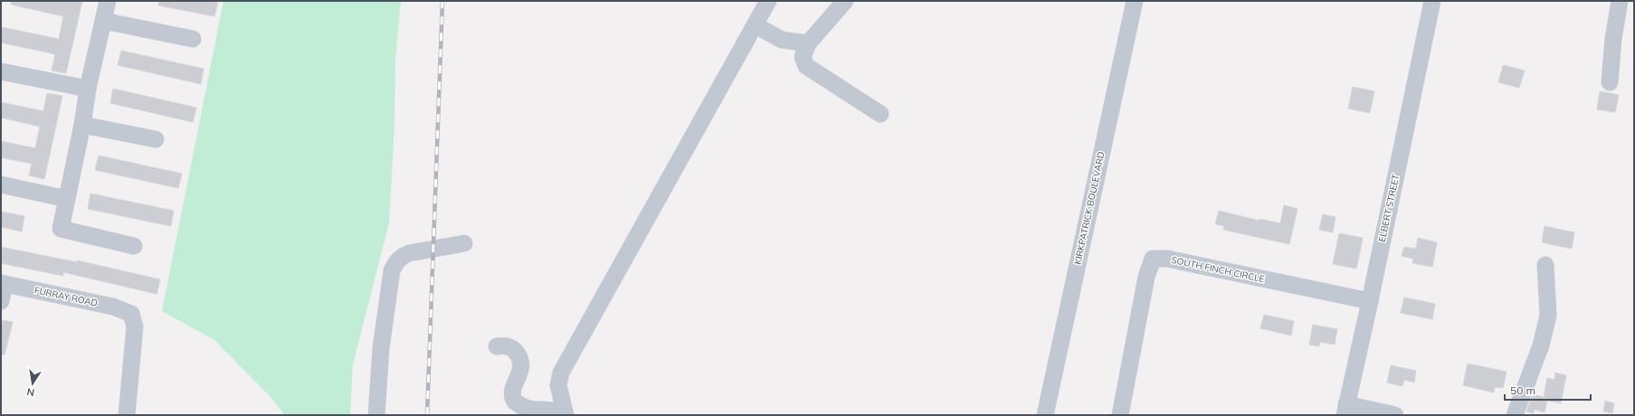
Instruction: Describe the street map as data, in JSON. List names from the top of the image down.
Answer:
{
  "streets": {
    "street": [
      "KIRKPATRICK BOULEVARD",
      "ELBERT STREET",
      "SOUTH FINCH CIRCLE",
      "FURRAY ROAD"
    ]
  },
  "crossings": [
    ["ELBERT STREET", "SOUTH FINCH CIRCLE"]
  ],
  "scale_bar": "50 m",
  "north": "bottom"
}
